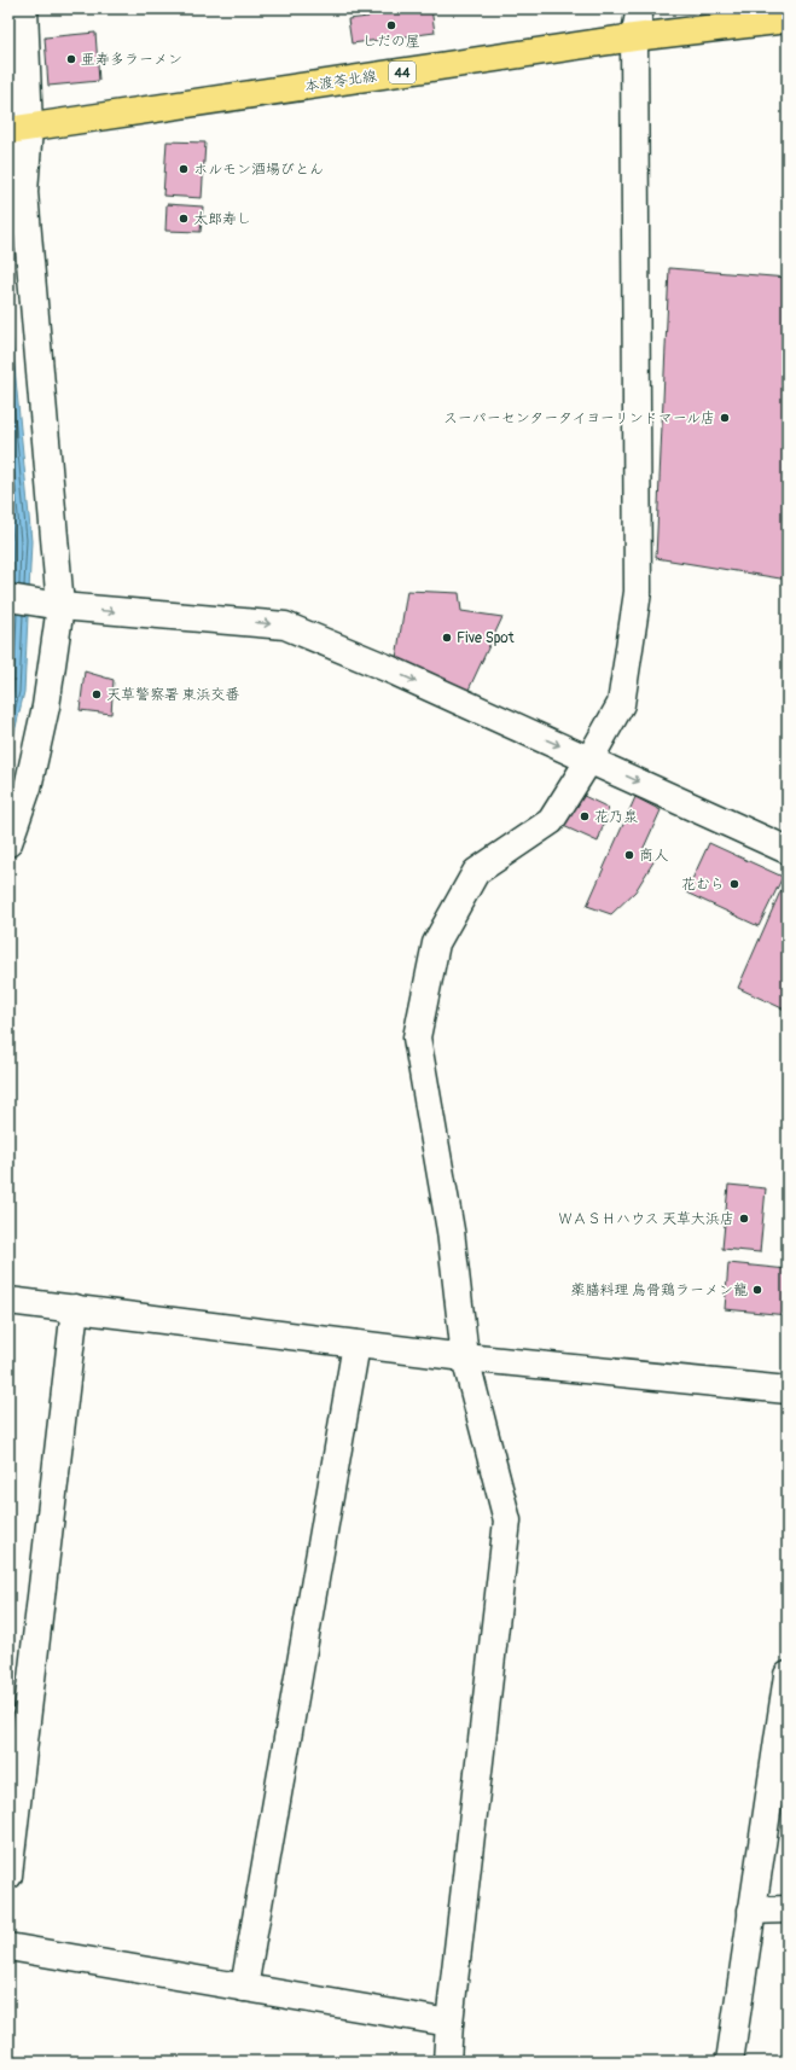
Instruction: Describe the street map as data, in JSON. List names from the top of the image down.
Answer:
{
  "streets": {
    "main road": ["44", "本渡苓北線"]
  },
  "places": [
    "しだの屋",
    "亜寿多ラーメン",
    "ホルモン酒場びとん",
    "太郎寿し",
    "スーパーセンタータイヨーリンドマール店",
    "Five Spot",
    "天草警察署 東浜交番",
    "花乃泉",
    "商人",
    "花むら",
    "ＷＡＳＨハウス 天草大浜店",
    "薬膳料理 烏骨鶏ラーメン龍"
  ]
}
